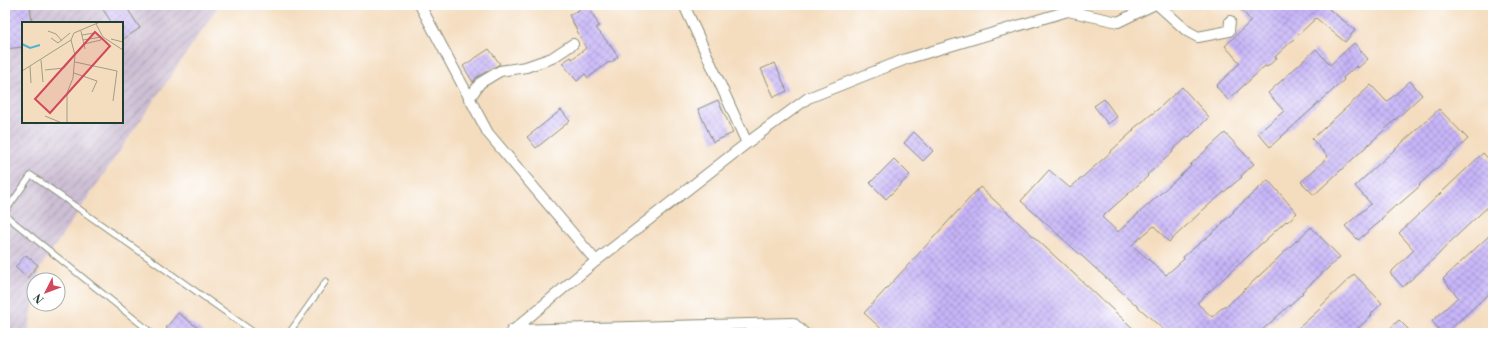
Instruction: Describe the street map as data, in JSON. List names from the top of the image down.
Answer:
{
  "north": "bottom left"
}
